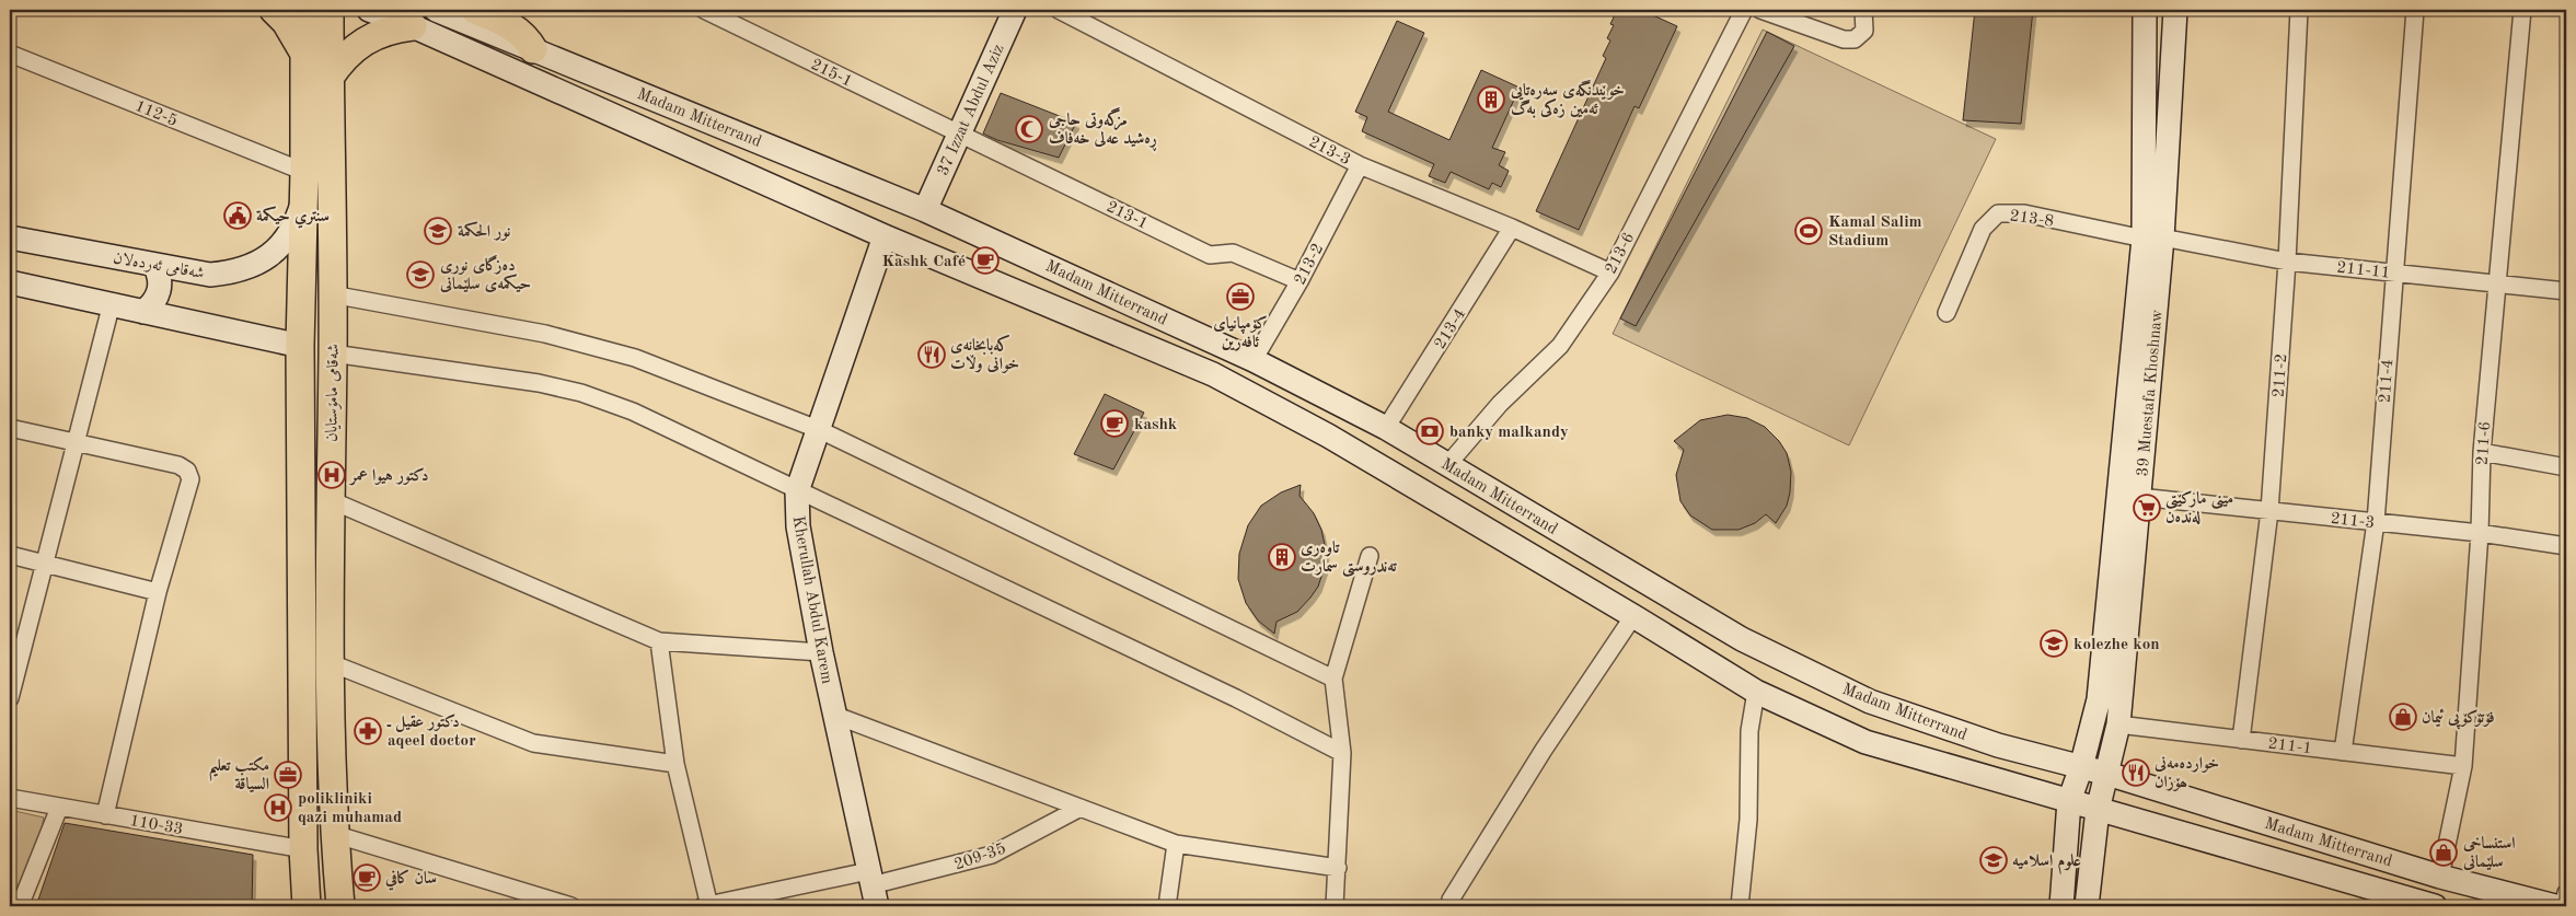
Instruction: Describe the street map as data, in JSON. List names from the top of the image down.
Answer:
{
  "streets": {
    "main road": [
      "37 Izzat Abdul Aziz",
      "Madam Mitterrand",
      "شەقامی ئەردەلان",
      "شەقامی مامۆستایان",
      "39 Muestafa Khoshnaw",
      "Kherullah Abdul Karem"
    ],
    "street": [
      "215-1",
      "112-5",
      "213-3",
      "213-1",
      "213-8",
      "213-6",
      "213-2",
      "211-11",
      "213-4",
      "211-2",
      "211-4",
      "211-6",
      "211-3",
      "211-1",
      "110-33",
      "209-35"
    ]
  },
  "crossings": [
    ["215-1", "37 Izzat Abdul Aziz"],
    ["215-1", "213-1"],
    ["37 Izzat Abdul Aziz", "Madam Mitterrand"],
    ["37 Izzat Abdul Aziz", "213-1"],
    ["112-5", "شەقامی مامۆستایان"],
    ["Madam Mitterrand", "213-6"],
    ["Madam Mitterrand", "213-2"],
    ["Madam Mitterrand", "213-4"],
    ["Madam Mitterrand", "39 Muestafa Khoshnaw"],
    ["Madam Mitterrand", "211-6"],
    ["Madam Mitterrand", "Kherullah Abdul Karem"],
    ["213-3", "213-6"],
    ["213-3", "213-2"],
    ["213-3", "213-4"],
    ["213-1", "213-2"],
    ["213-8", "211-11"],
    ["213-8", "39 Muestafa Khoshnaw"],
    ["شەقامی ئەردەلان", "شەقامی مامۆستایان"],
    ["211-11", "211-2"],
    ["211-11", "211-4"],
    ["211-11", "39 Muestafa Khoshnaw"],
    ["211-11", "211-6"],
    ["211-2", "211-3"],
    ["211-2", "211-1"],
    ["211-4", "211-3"],
    ["211-4", "211-1"],
    ["شەقامی مامۆستایان", "110-33"],
    ["39 Muestafa Khoshnaw", "211-3"],
    ["39 Muestafa Khoshnaw", "211-1"],
    ["211-6", "211-3"],
    ["211-6", "211-1"],
    ["Kherullah Abdul Karem", "209-35"]
  ],
  "places": {
    "building": ["خوێندنگەی سەرەتایی ئەمین زەکی بەگ", "تاوەری تەندروستی سمارت"],
    "mosque": ["مزگەوتی حاجی ڕەشید عەلی خەفاف"],
    "public building": ["سنتري حيكمة"],
    "school or university": [
      "نور الحكمة",
      "دەزگای نوری حیکمەی سلێمانی",
      "kolezhe kon",
      "علوم اسلاميه"
    ],
    "sports": ["Kamal Salim Stadium"],
    "cafe": ["Kashk Café", "kashk", "سان كافي"],
    "office": ["کۆمپانیای ئافەرین", "مكتب تعليم السياقة"],
    "restaurant": ["کەبابخانەی خوانی وڵات", "خواردە‌مە‌نی ھۆزان"],
    "bank": ["banky malkandy"],
    "hospital": ["دكتور هيوا عمر", "polikliniki qazi muhamad"],
    "supermarket": ["مینی ماركێتی لە‌ندە‌ن"],
    "shop": ["فۆتۆکۆپی ئیمان", "استنساخی سلێمانی"],
    "pharmacy": ["دكتور عقيل ـ aqeel doctor"]
  }
}
